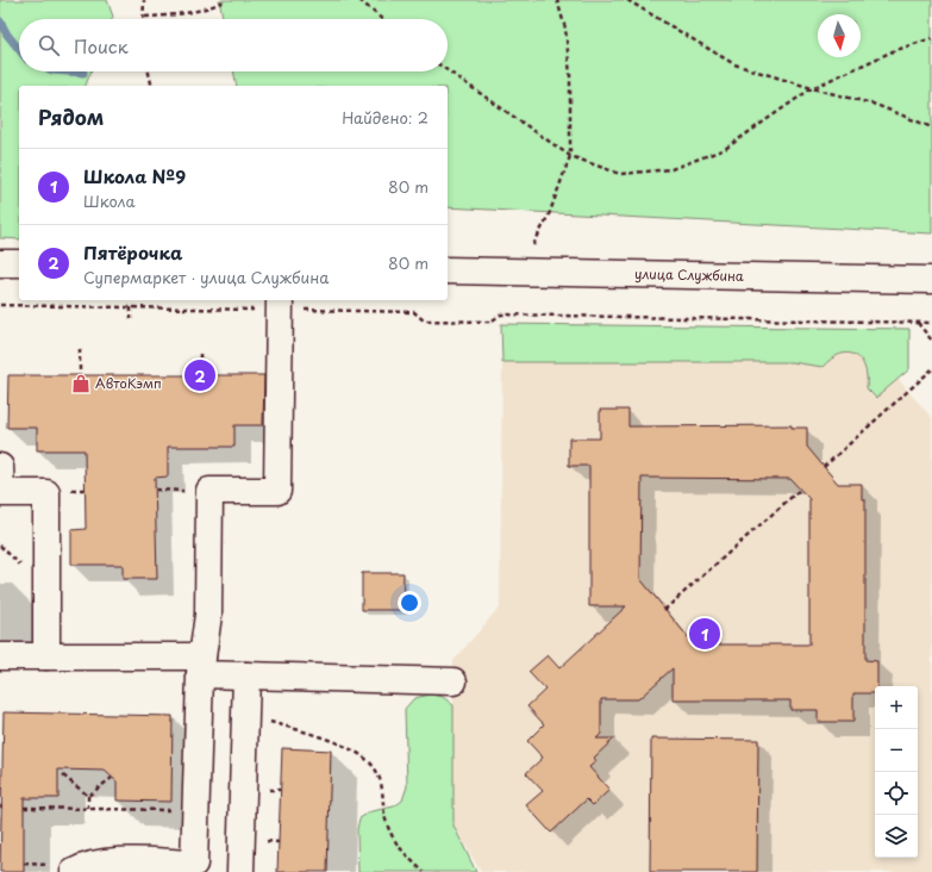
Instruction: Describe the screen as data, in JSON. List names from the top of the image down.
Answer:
{
  "streets": {
    "street": ["улица Службина"]
  },
  "places": {
    "shop": ["АвтоКэмп"]
  },
  "north": "bottom",
  "page": {
    "search": "Поиск",
    "heading": ["Рядом", "Найдено: 2"],
    "list": [
      {
        "mark": "1",
        "name": "Школа №9",
        "note": "Школа",
        "value": "80 m"
      },
      {
        "mark": "2",
        "name": "Пятёрочка",
        "note": "Супермаркет · улица Службина",
        "value": "80 m"
      }
    ],
    "pins": ["2", "1"],
    "map_buttons": ["+", "−"]
  }
}
